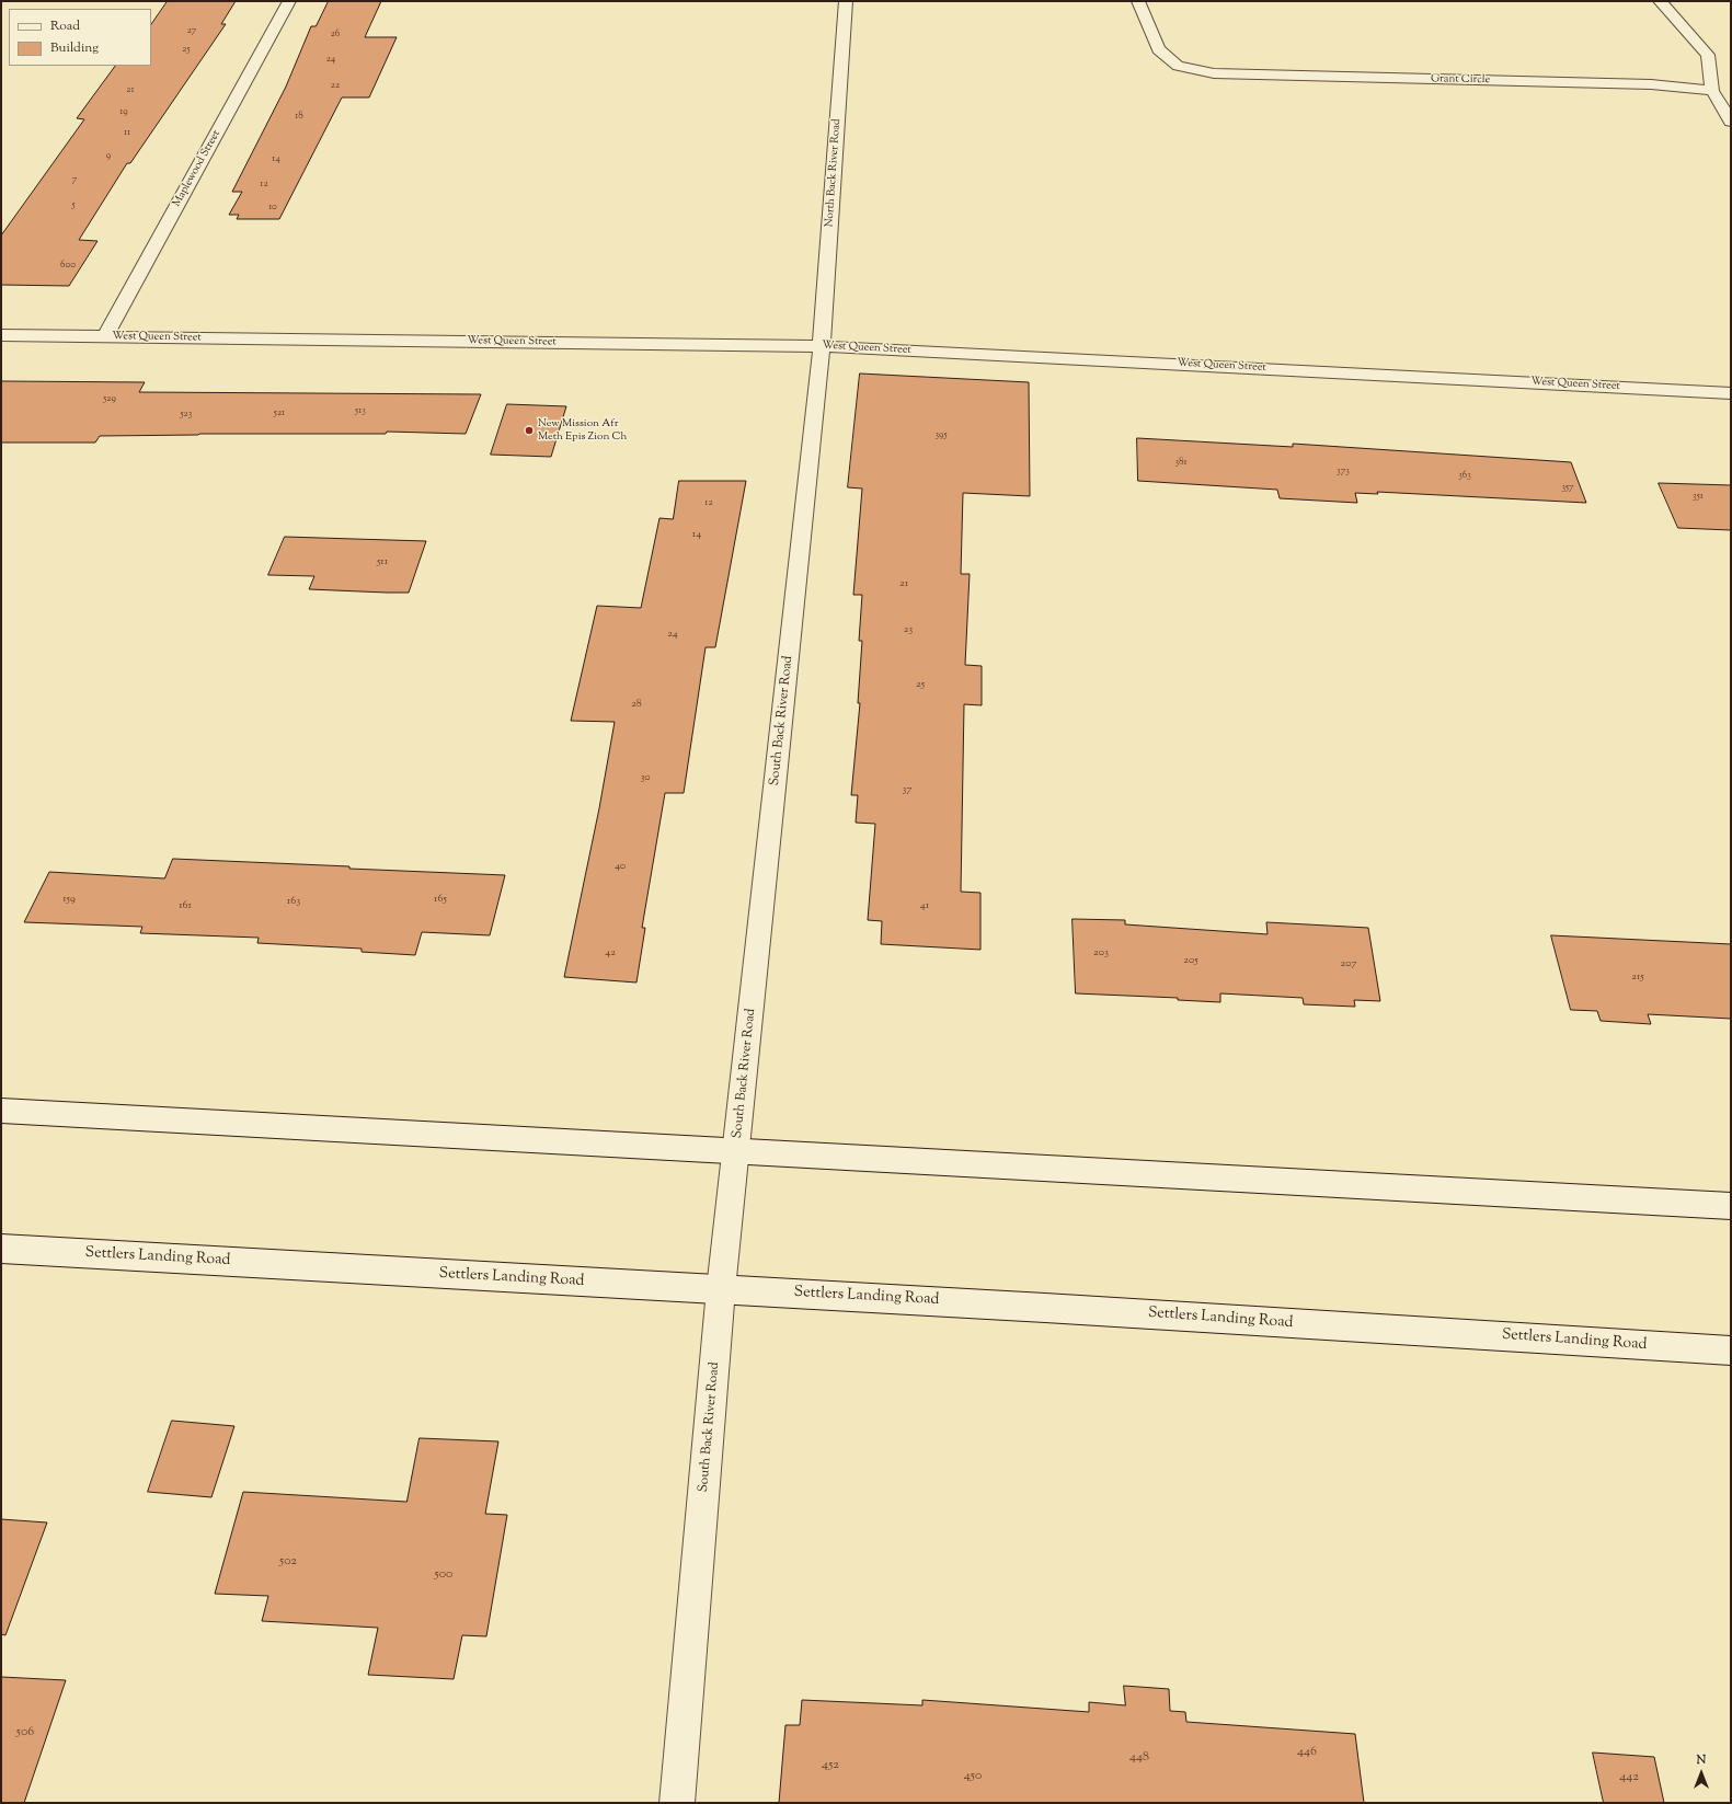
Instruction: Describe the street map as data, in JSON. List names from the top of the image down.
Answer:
{
  "streets": {
    "street": [
      "Grant Circle",
      "Maplewood Street",
      "North Back River Road",
      "West Queen Street",
      "South Back River Road",
      "Settlers Landing Road"
    ]
  },
  "crossings": [
    ["Maplewood Street", "West Queen Street"],
    ["North Back River Road", "West Queen Street"],
    ["North Back River Road", "South Back River Road"],
    ["West Queen Street", "South Back River Road"],
    ["South Back River Road", "Settlers Landing Road"]
  ],
  "places": ["New Mission Afr Meth Epis Zion Ch"],
  "house_numbers": [
    "27",
    "26",
    "25",
    "24",
    "22",
    "21",
    "19",
    "18",
    "11",
    "9",
    "14",
    "7",
    "12",
    "5",
    "10",
    "600",
    "529",
    "513",
    "521",
    "523",
    "395",
    "381",
    "373",
    "363",
    "357",
    "351",
    "12",
    "14",
    "511",
    "21",
    "23",
    "24",
    "25",
    "28",
    "30",
    "37",
    "40",
    "159",
    "165",
    "163",
    "161",
    "41",
    "42",
    "203",
    "205",
    "207",
    "215",
    "502",
    "500",
    "506",
    "446",
    "448",
    "452",
    "450",
    "442"
  ],
  "legend": ["Road", "Building"],
  "north": "top"
}
